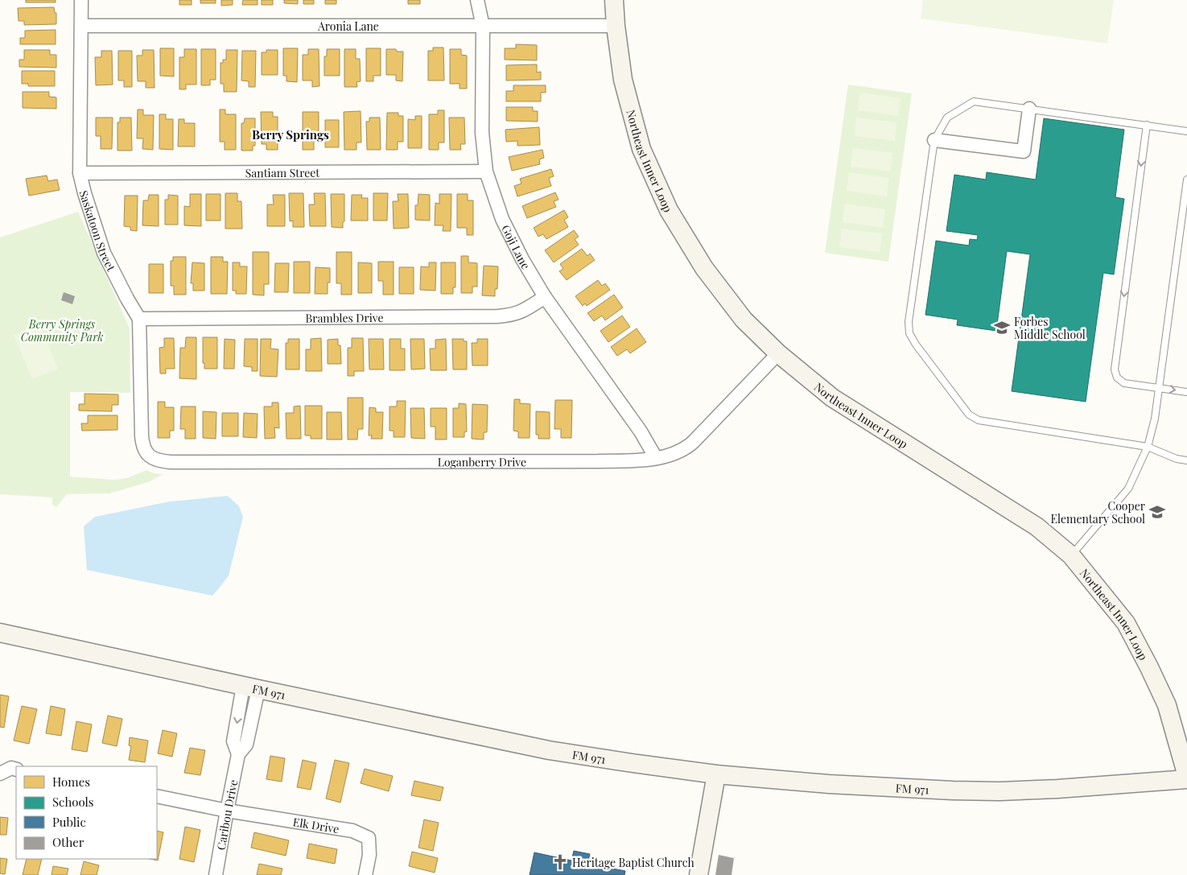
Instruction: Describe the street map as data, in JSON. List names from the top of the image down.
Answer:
{
  "streets": {
    "main road": ["Northeast Inner Loop", "FM 971"],
    "street": [
      "Aronia Lane",
      "Santiam Street",
      "Saskatoon Street",
      "Goji Lane",
      "Brambles Drive",
      "Loganberry Drive",
      "Caribou Drive",
      "Elk Drive"
    ]
  },
  "crossings": [
    ["Aronia Lane", "Northeast Inner Loop"],
    ["Aronia Lane", "Saskatoon Street"],
    ["Aronia Lane", "Goji Lane"],
    ["Northeast Inner Loop", "Loganberry Drive"],
    ["Santiam Street", "Saskatoon Street"],
    ["Santiam Street", "Goji Lane"],
    ["Saskatoon Street", "Brambles Drive"],
    ["Saskatoon Street", "Loganberry Drive"],
    ["Goji Lane", "Brambles Drive"],
    ["Goji Lane", "Loganberry Drive"],
    ["FM 971", "Caribou Drive"],
    ["Caribou Drive", "Elk Drive"]
  ],
  "districts": ["Berry Springs"],
  "parks": ["Berry Springs Community Park"],
  "places": {
    "school or university": ["Forbes Middle School", "Cooper Elementary School"],
    "church": ["Heritage Baptist Church"]
  },
  "legend": [
    "Homes",
    "Schools",
    "Public",
    "Other"
  ]
}
